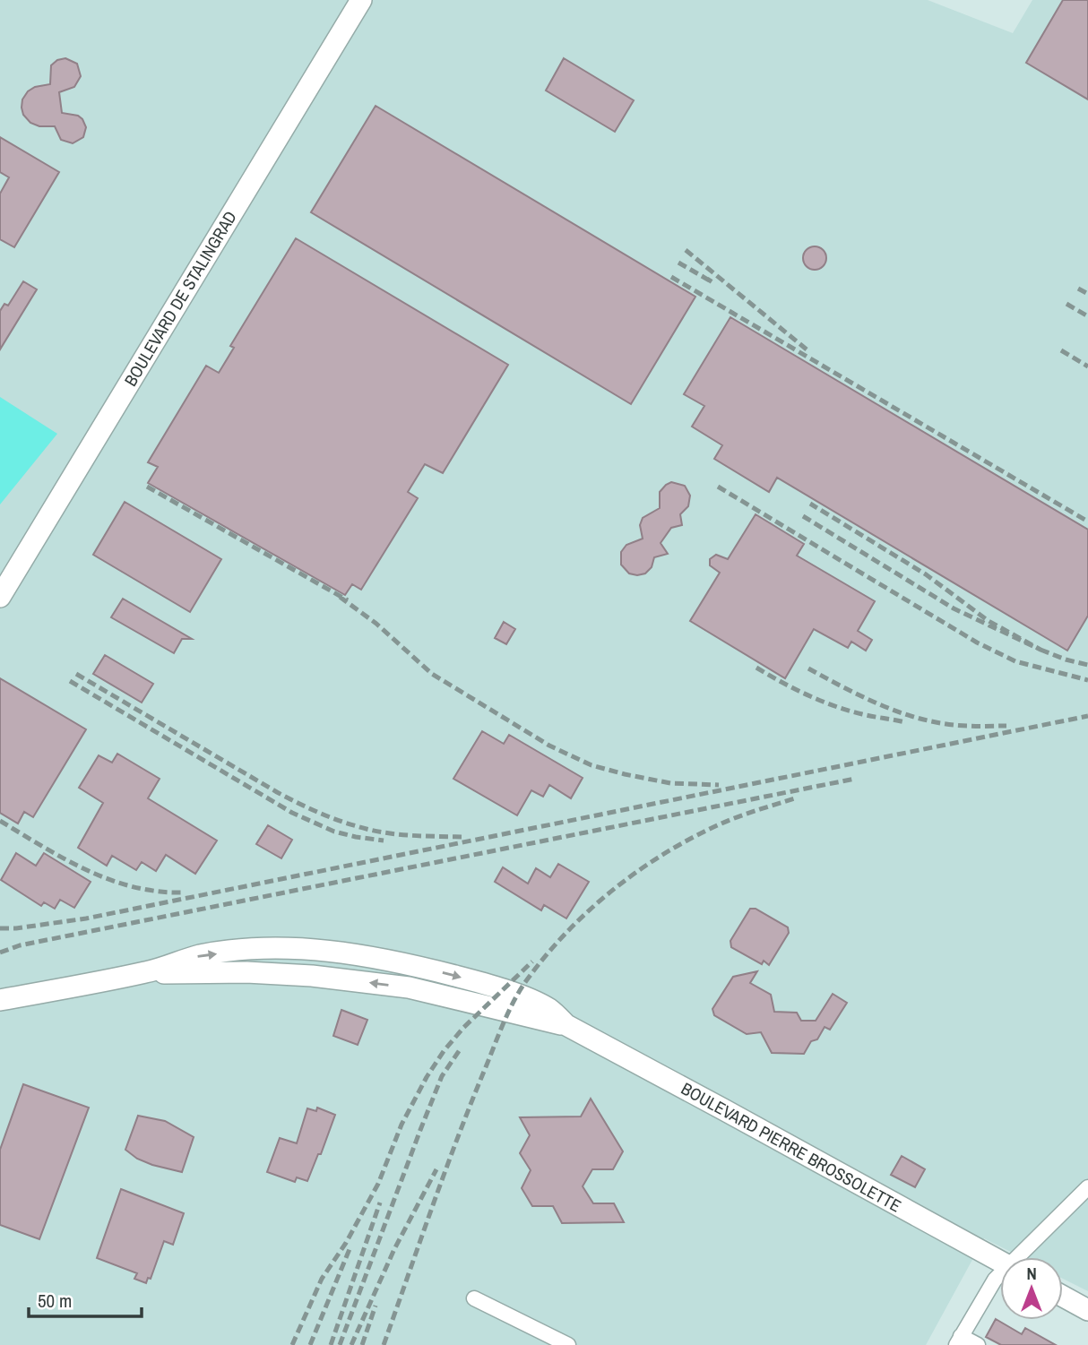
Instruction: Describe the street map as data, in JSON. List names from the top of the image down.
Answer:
{
  "streets": {
    "main road": ["BOULEVARD DE STALINGRAD", "BOULEVARD PIERRE BROSSOLETTE"]
  },
  "scale_bar": "50 m",
  "north": "top"
}
